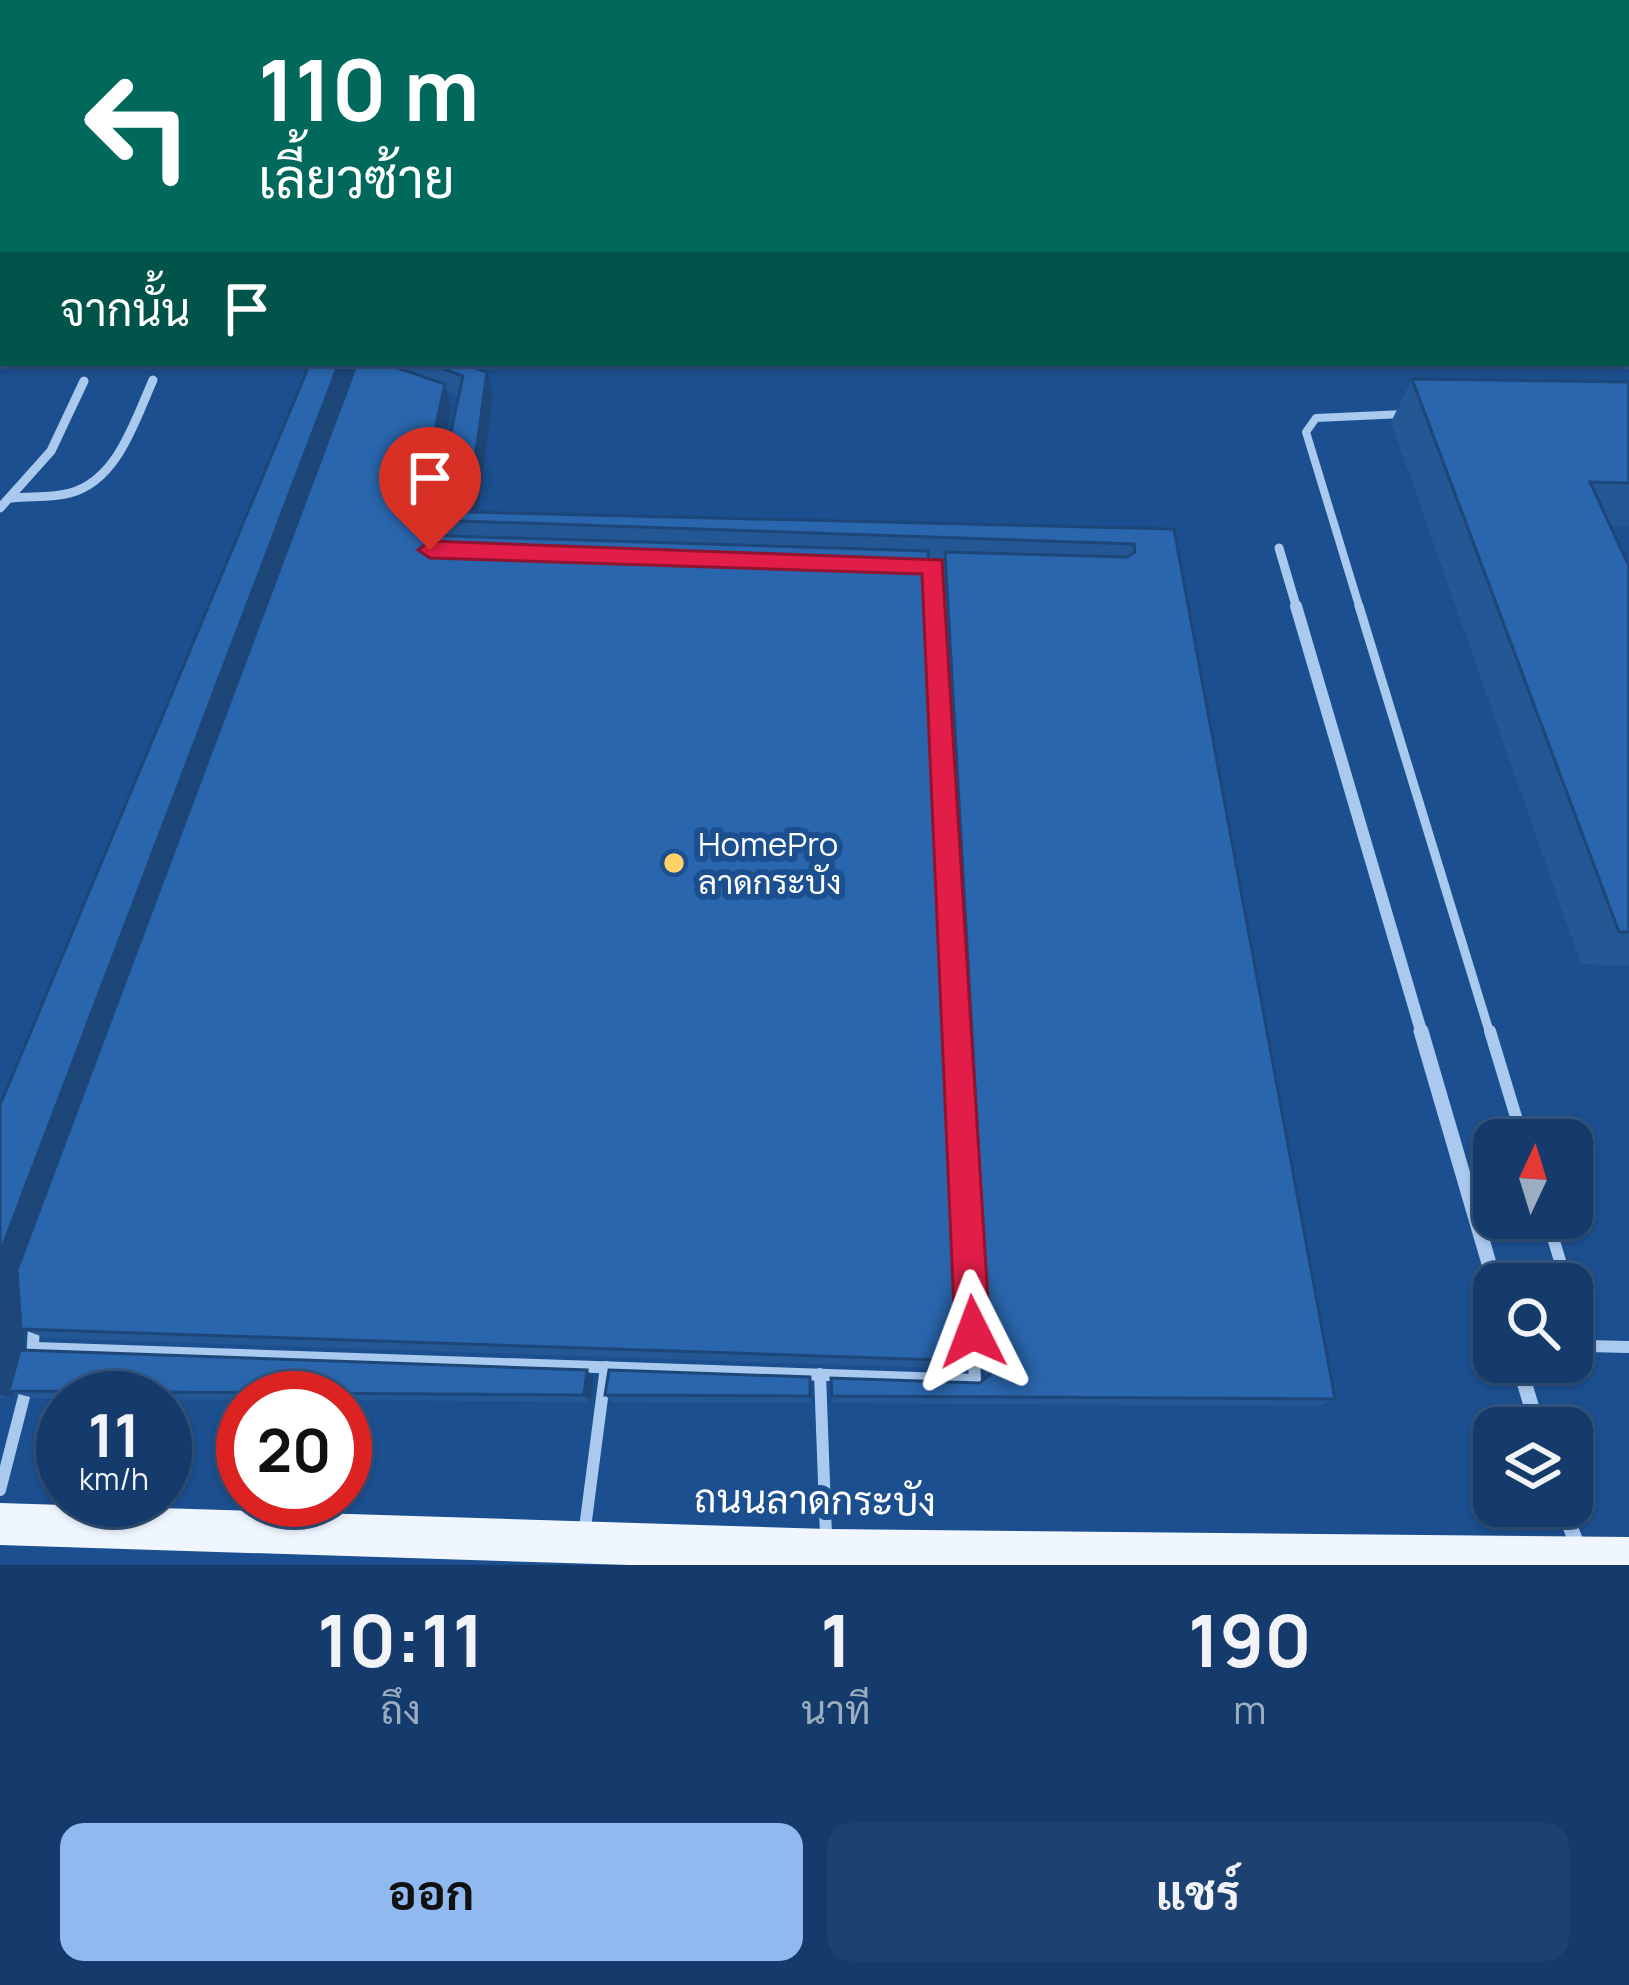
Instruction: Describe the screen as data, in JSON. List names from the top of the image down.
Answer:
{
  "streets": {
    "main road": ["ถนนลาดกระบัง"]
  },
  "places": ["HomePro ลาดกระบัง"],
  "north": "top",
  "page": {
    "turn": ["110 m", "เลี้ยวซ้าย"],
    "then": "จากนั้น",
    "speed": "11 km/h",
    "limit": "20",
    "eta": [
      "10:11",
      "ถึง",
      "1",
      "นาที",
      "190",
      "m"
    ],
    "buttons": ["ออก", "แชร์"]
  }
}
